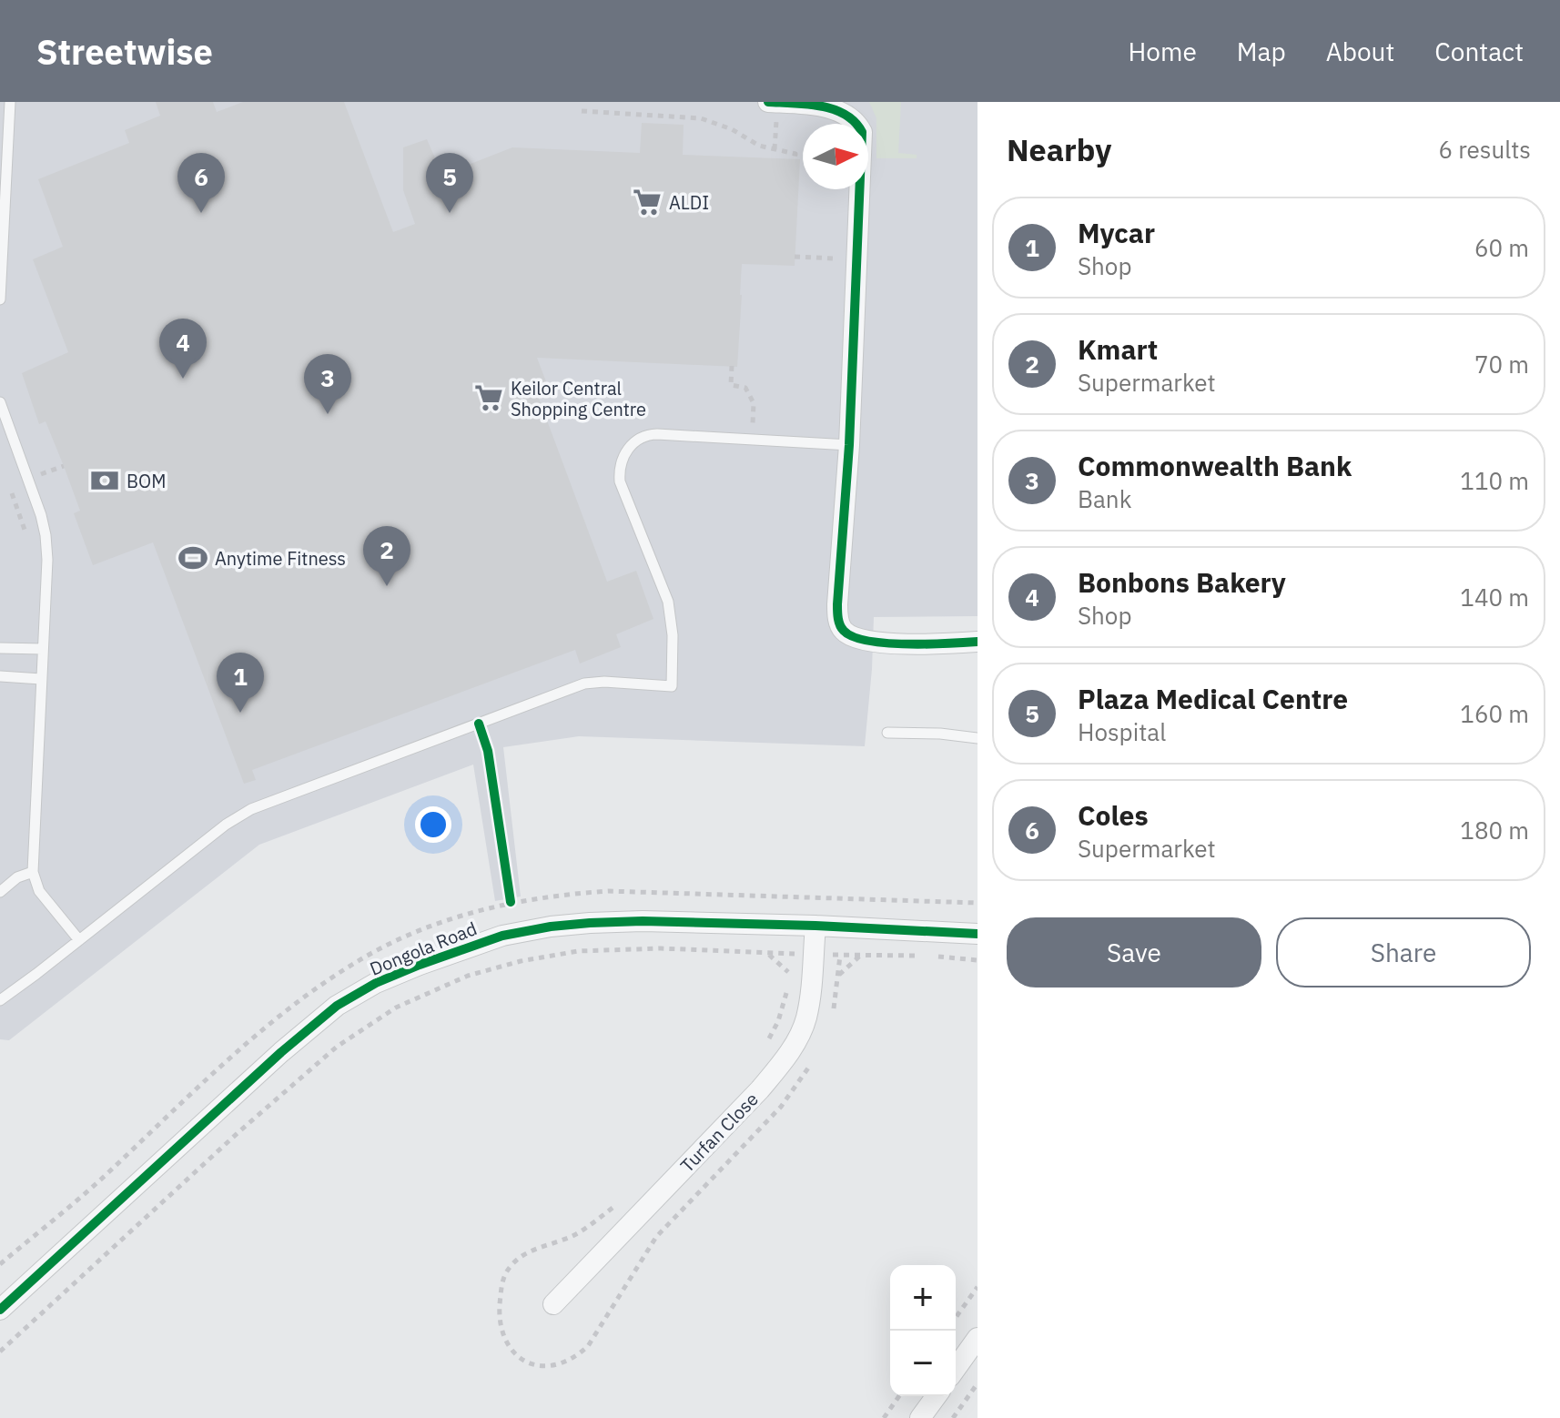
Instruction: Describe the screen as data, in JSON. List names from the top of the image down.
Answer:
{
  "streets": {
    "street": ["Dongola Road", "Turfan Close"]
  },
  "crossings": [
    ["Dongola Road", "Turfan Close"]
  ],
  "places": {
    "supermarket": ["ALDI", "Keilor Central Shopping Centre"],
    "bank": ["BOM"],
    "sports": ["Anytime Fitness"]
  },
  "north": "right",
  "page": {
    "header": "Streetwise",
    "nav": [
      "Home",
      "Map",
      "About",
      "Contact"
    ],
    "heading": ["Nearby", "6 results"],
    "pins": [
      "5",
      "6",
      "4",
      "3",
      "2",
      "1"
    ],
    "list": [
      {
        "mark": "1",
        "name": "Mycar",
        "note": "Shop",
        "value": "60 m"
      },
      {
        "mark": "2",
        "name": "Kmart",
        "note": "Supermarket",
        "value": "70 m"
      },
      {
        "mark": "3",
        "name": "Commonwealth Bank",
        "note": "Bank",
        "value": "110 m"
      },
      {
        "mark": "4",
        "name": "Bonbons Bakery",
        "note": "Shop",
        "value": "140 m"
      },
      {
        "mark": "5",
        "name": "Plaza Medical Centre",
        "note": "Hospital",
        "value": "160 m"
      },
      {
        "mark": "6",
        "name": "Coles",
        "note": "Supermarket",
        "value": "180 m"
      }
    ],
    "buttons": ["Save", "Share"],
    "map_buttons": ["+", "−"]
  }
}
